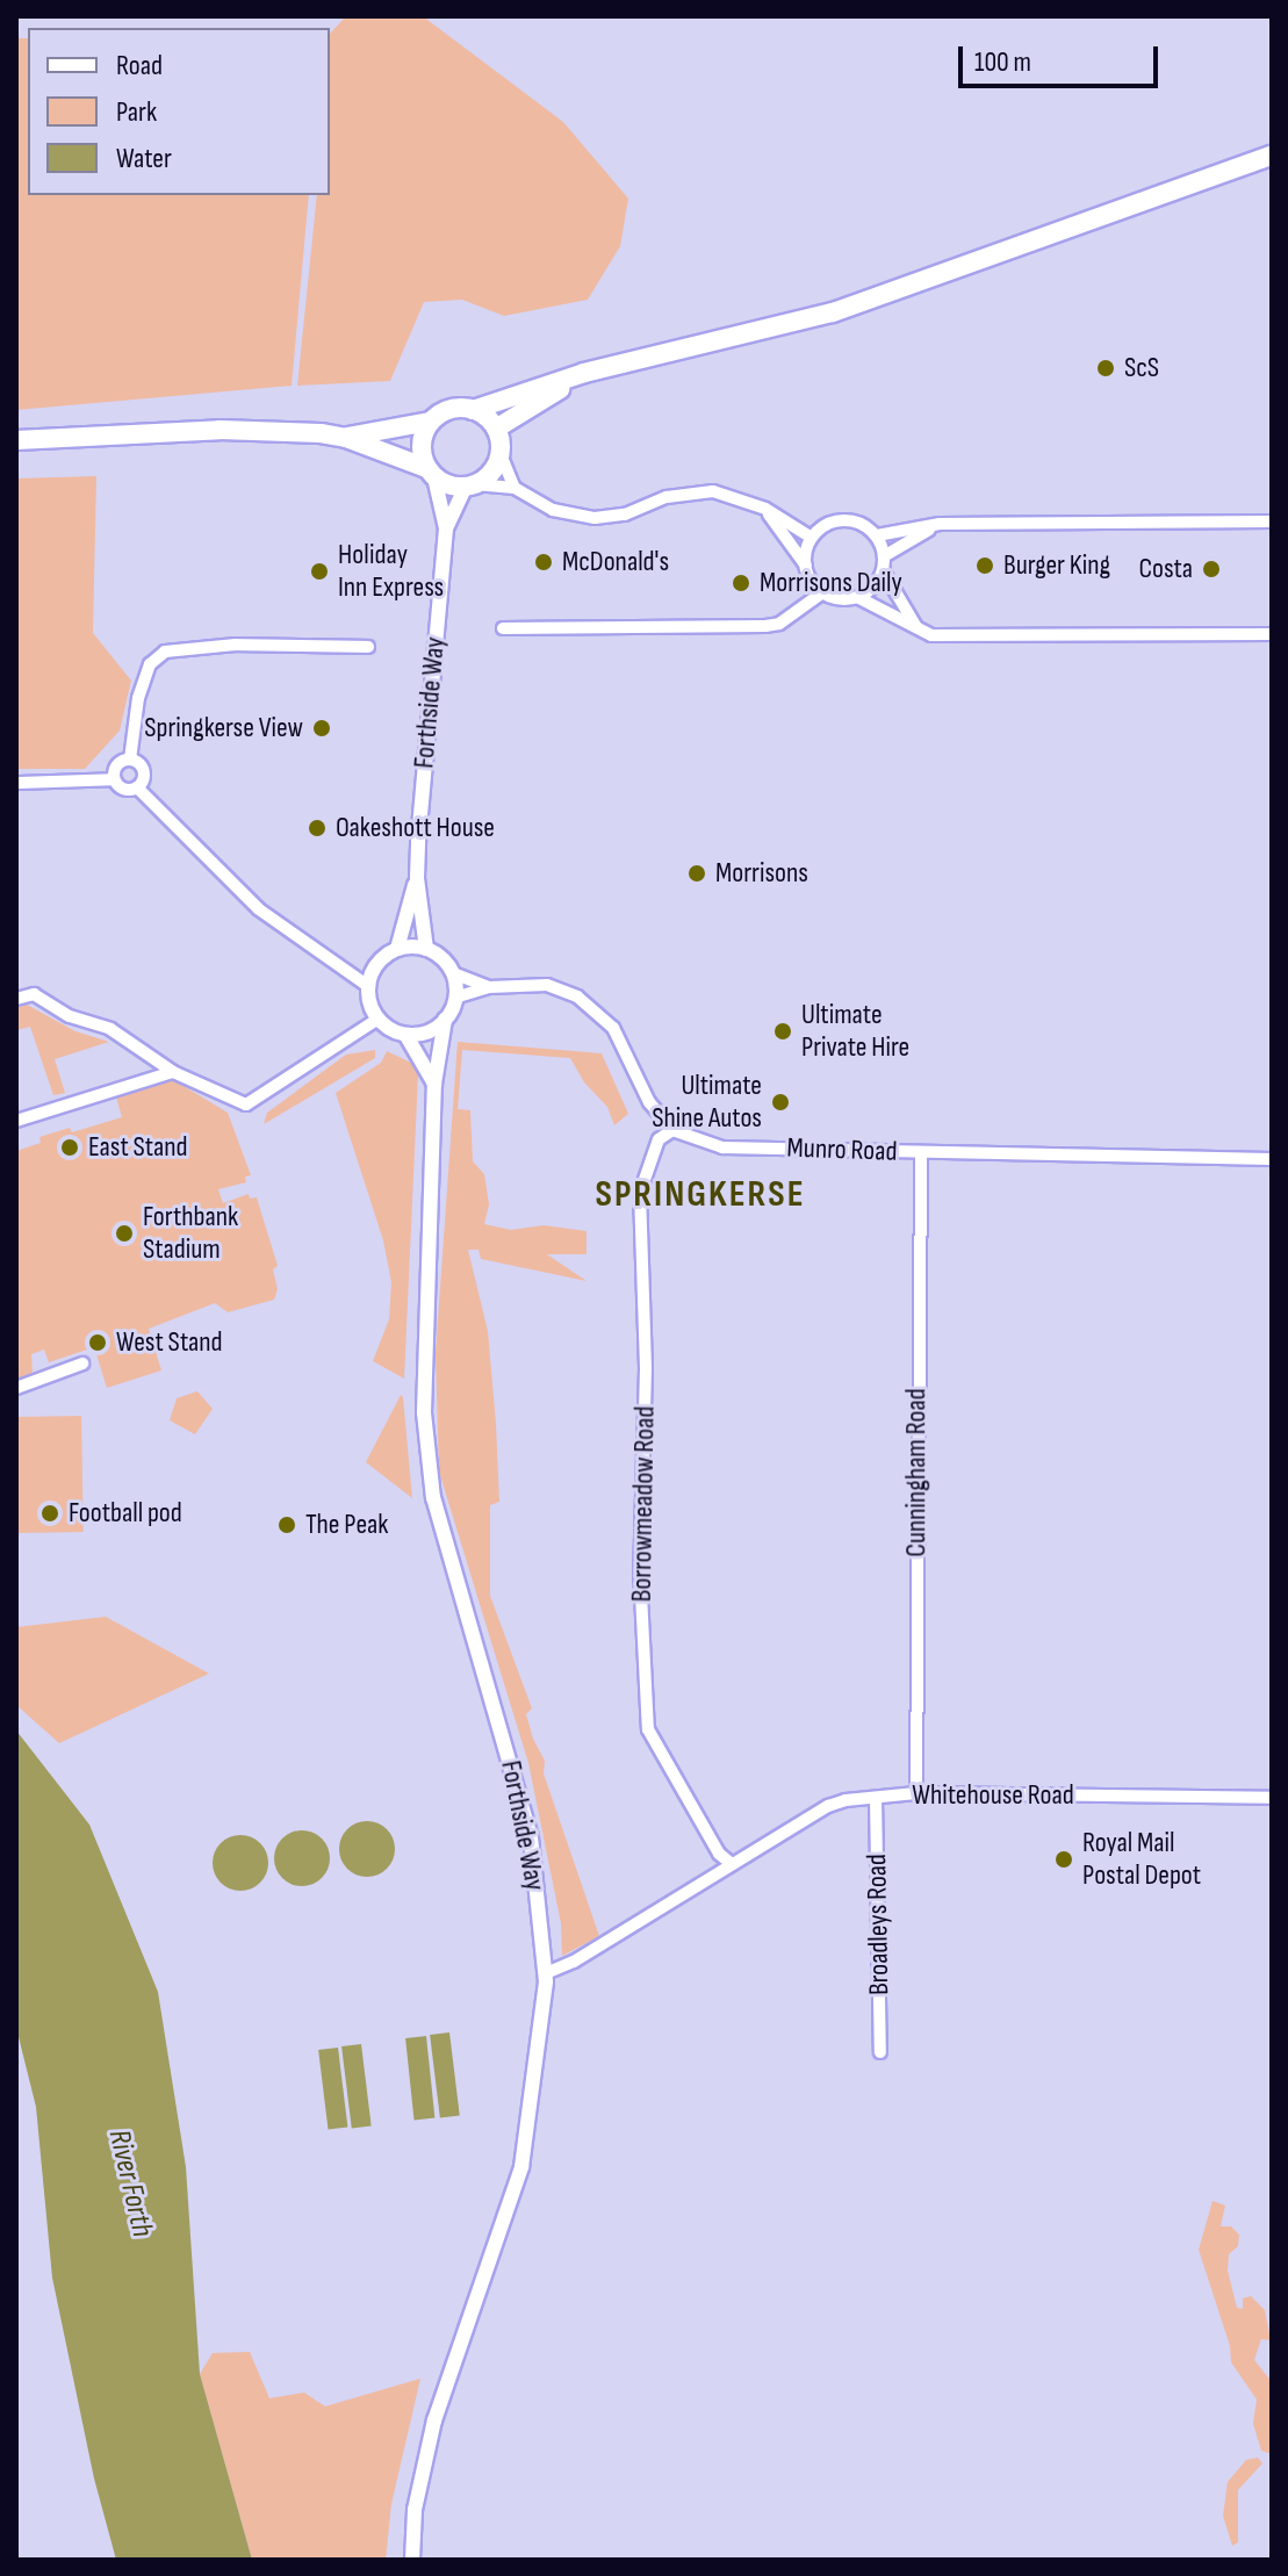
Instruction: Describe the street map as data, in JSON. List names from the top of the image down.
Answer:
{
  "streets": {
    "street": [
      "Forthside Way",
      "Munro Road",
      "Cunningham Road",
      "Borrowmeadow Road",
      "Whitehouse Road",
      "Broadleys Road"
    ]
  },
  "crossings": [
    ["Forthside Way", "Whitehouse Road"],
    ["Munro Road", "Cunningham Road"],
    ["Munro Road", "Borrowmeadow Road"],
    ["Cunningham Road", "Whitehouse Road"],
    ["Borrowmeadow Road", "Whitehouse Road"],
    ["Whitehouse Road", "Broadleys Road"]
  ],
  "districts": ["SPRINGKERSE"],
  "water": ["River Forth"],
  "places": [
    "ScS",
    "McDonald's",
    "Burger King",
    "Costa",
    "Holiday Inn Express",
    "Morrisons Daily",
    "Springkerse View",
    "Oakeshott House",
    "Morrisons",
    "Ultimate Private Hire",
    "Ultimate Shine Autos",
    "East Stand",
    "Forthbank Stadium",
    "West Stand",
    "Football pod",
    "The Peak",
    "Royal Mail Postal Depot"
  ],
  "legend": ["Road", "Park", "Water"],
  "scale_bar": "100 m"
}
